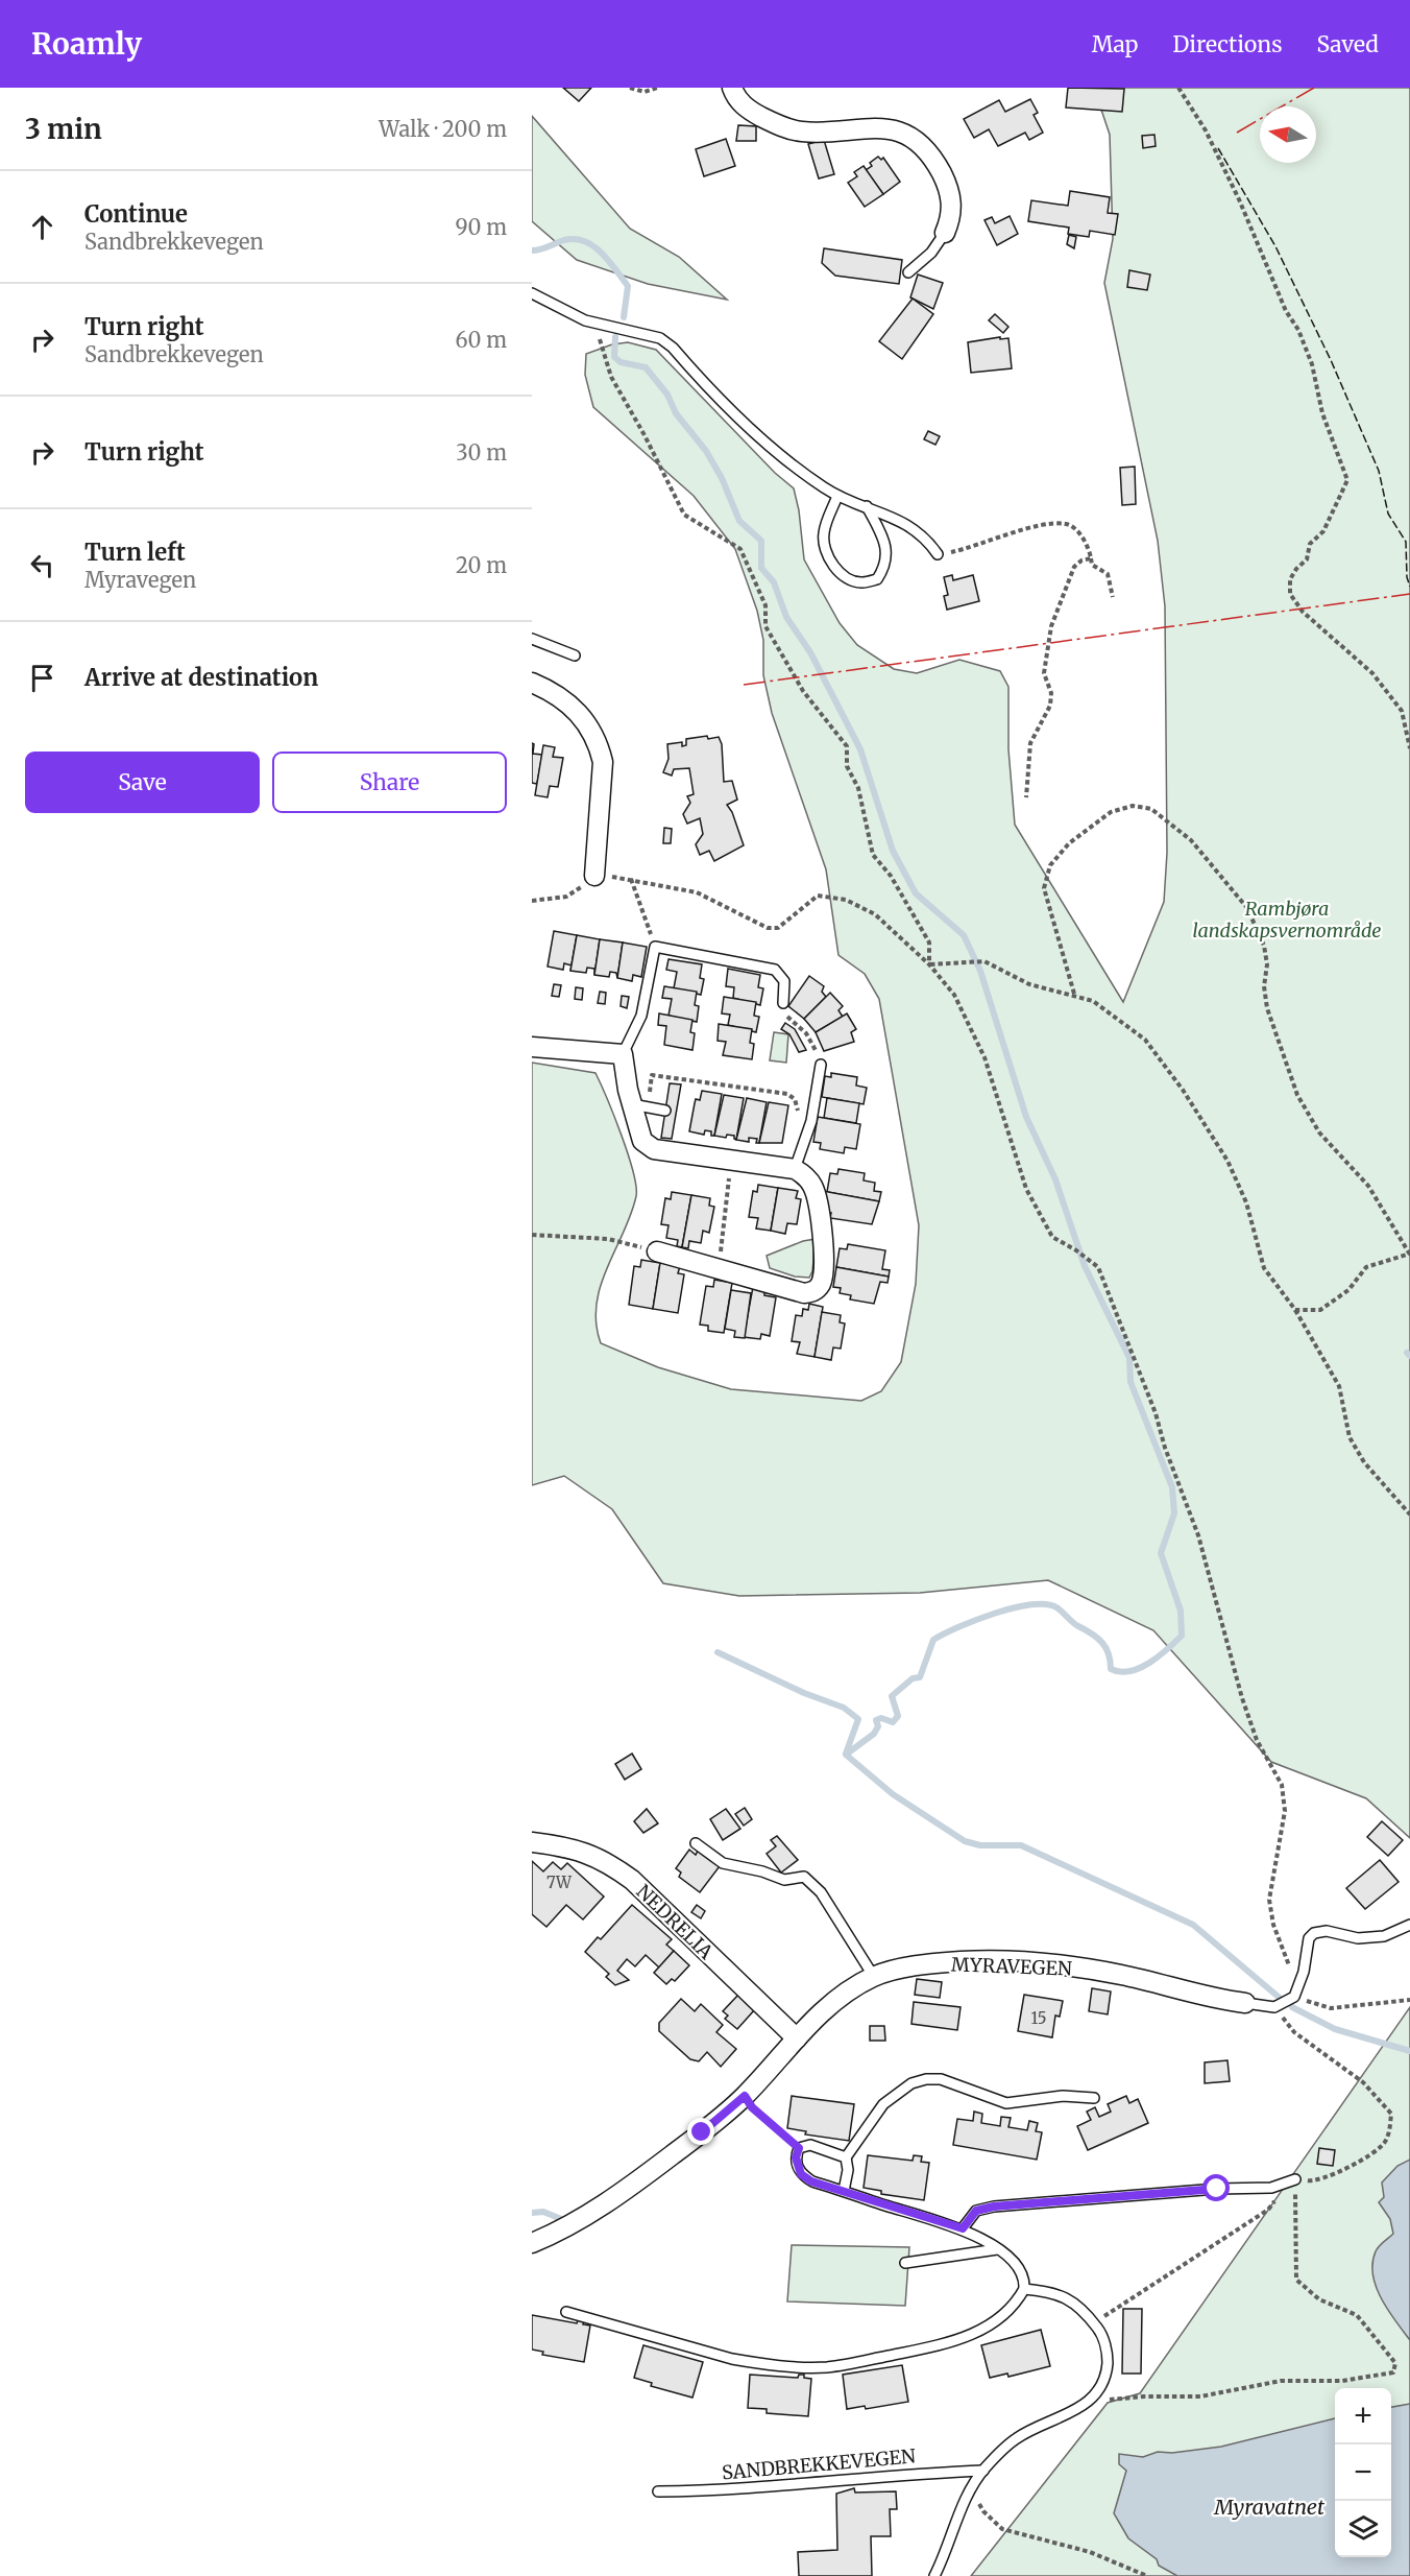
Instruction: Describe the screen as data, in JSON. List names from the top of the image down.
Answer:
{
  "streets": {
    "street": ["NEDRELIA", "MYRAVEGEN"],
    "lane": ["SANDBREKKEVEGEN"]
  },
  "crossings": [
    ["NEDRELIA", "MYRAVEGEN"]
  ],
  "water": ["Myravatnet"],
  "parks": ["Rambjøra landskapsvernområde"],
  "house_numbers": ["7W", "15"],
  "north": "left",
  "page": {
    "header": "Roamly",
    "nav": ["Map", "Directions", "Saved"],
    "heading": ["3 min", "Walk · 200 m"],
    "list": [
      ["Continue", "Sandbrekkevegen", "90 m"],
      ["Turn right", "Sandbrekkevegen", "60 m"],
      ["Turn right", "30 m"],
      ["Turn left", "Myravegen", "20 m"],
      "Arrive at destination"
    ],
    "buttons": ["Save", "Share"],
    "map_buttons": ["+", "−"]
  }
}
